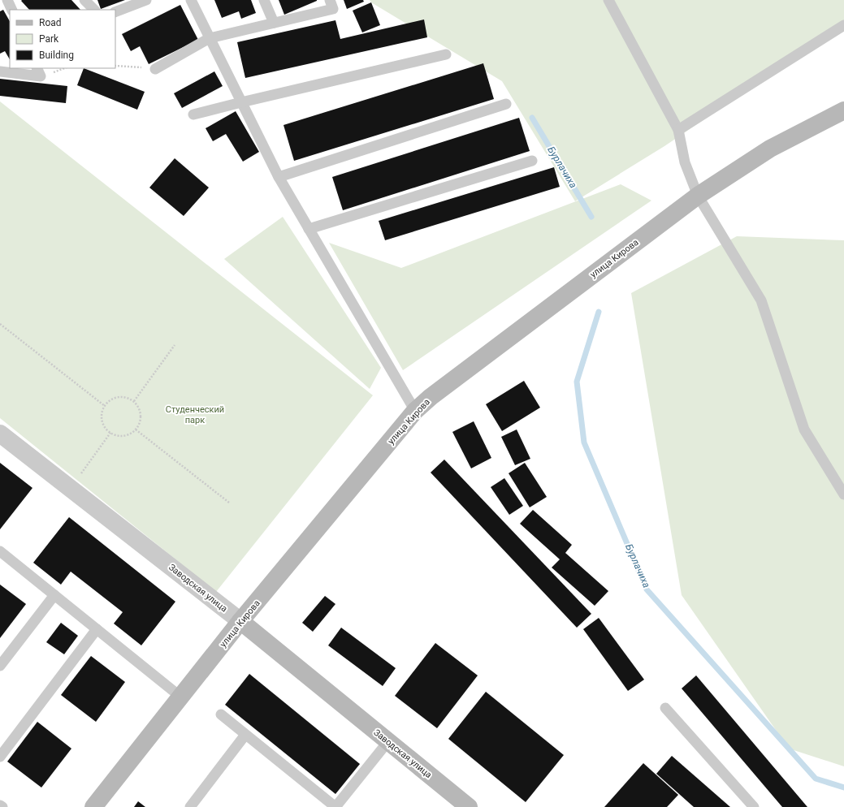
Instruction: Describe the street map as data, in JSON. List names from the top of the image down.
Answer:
{
  "streets": {
    "street": ["улица Кирова", "Заводская улица"]
  },
  "crossings": [
    ["улица Кирова", "Заводская улица"]
  ],
  "water": ["Бурлачиха"],
  "parks": ["Студенческий парк"],
  "legend": ["Road", "Park", "Building"]
}
